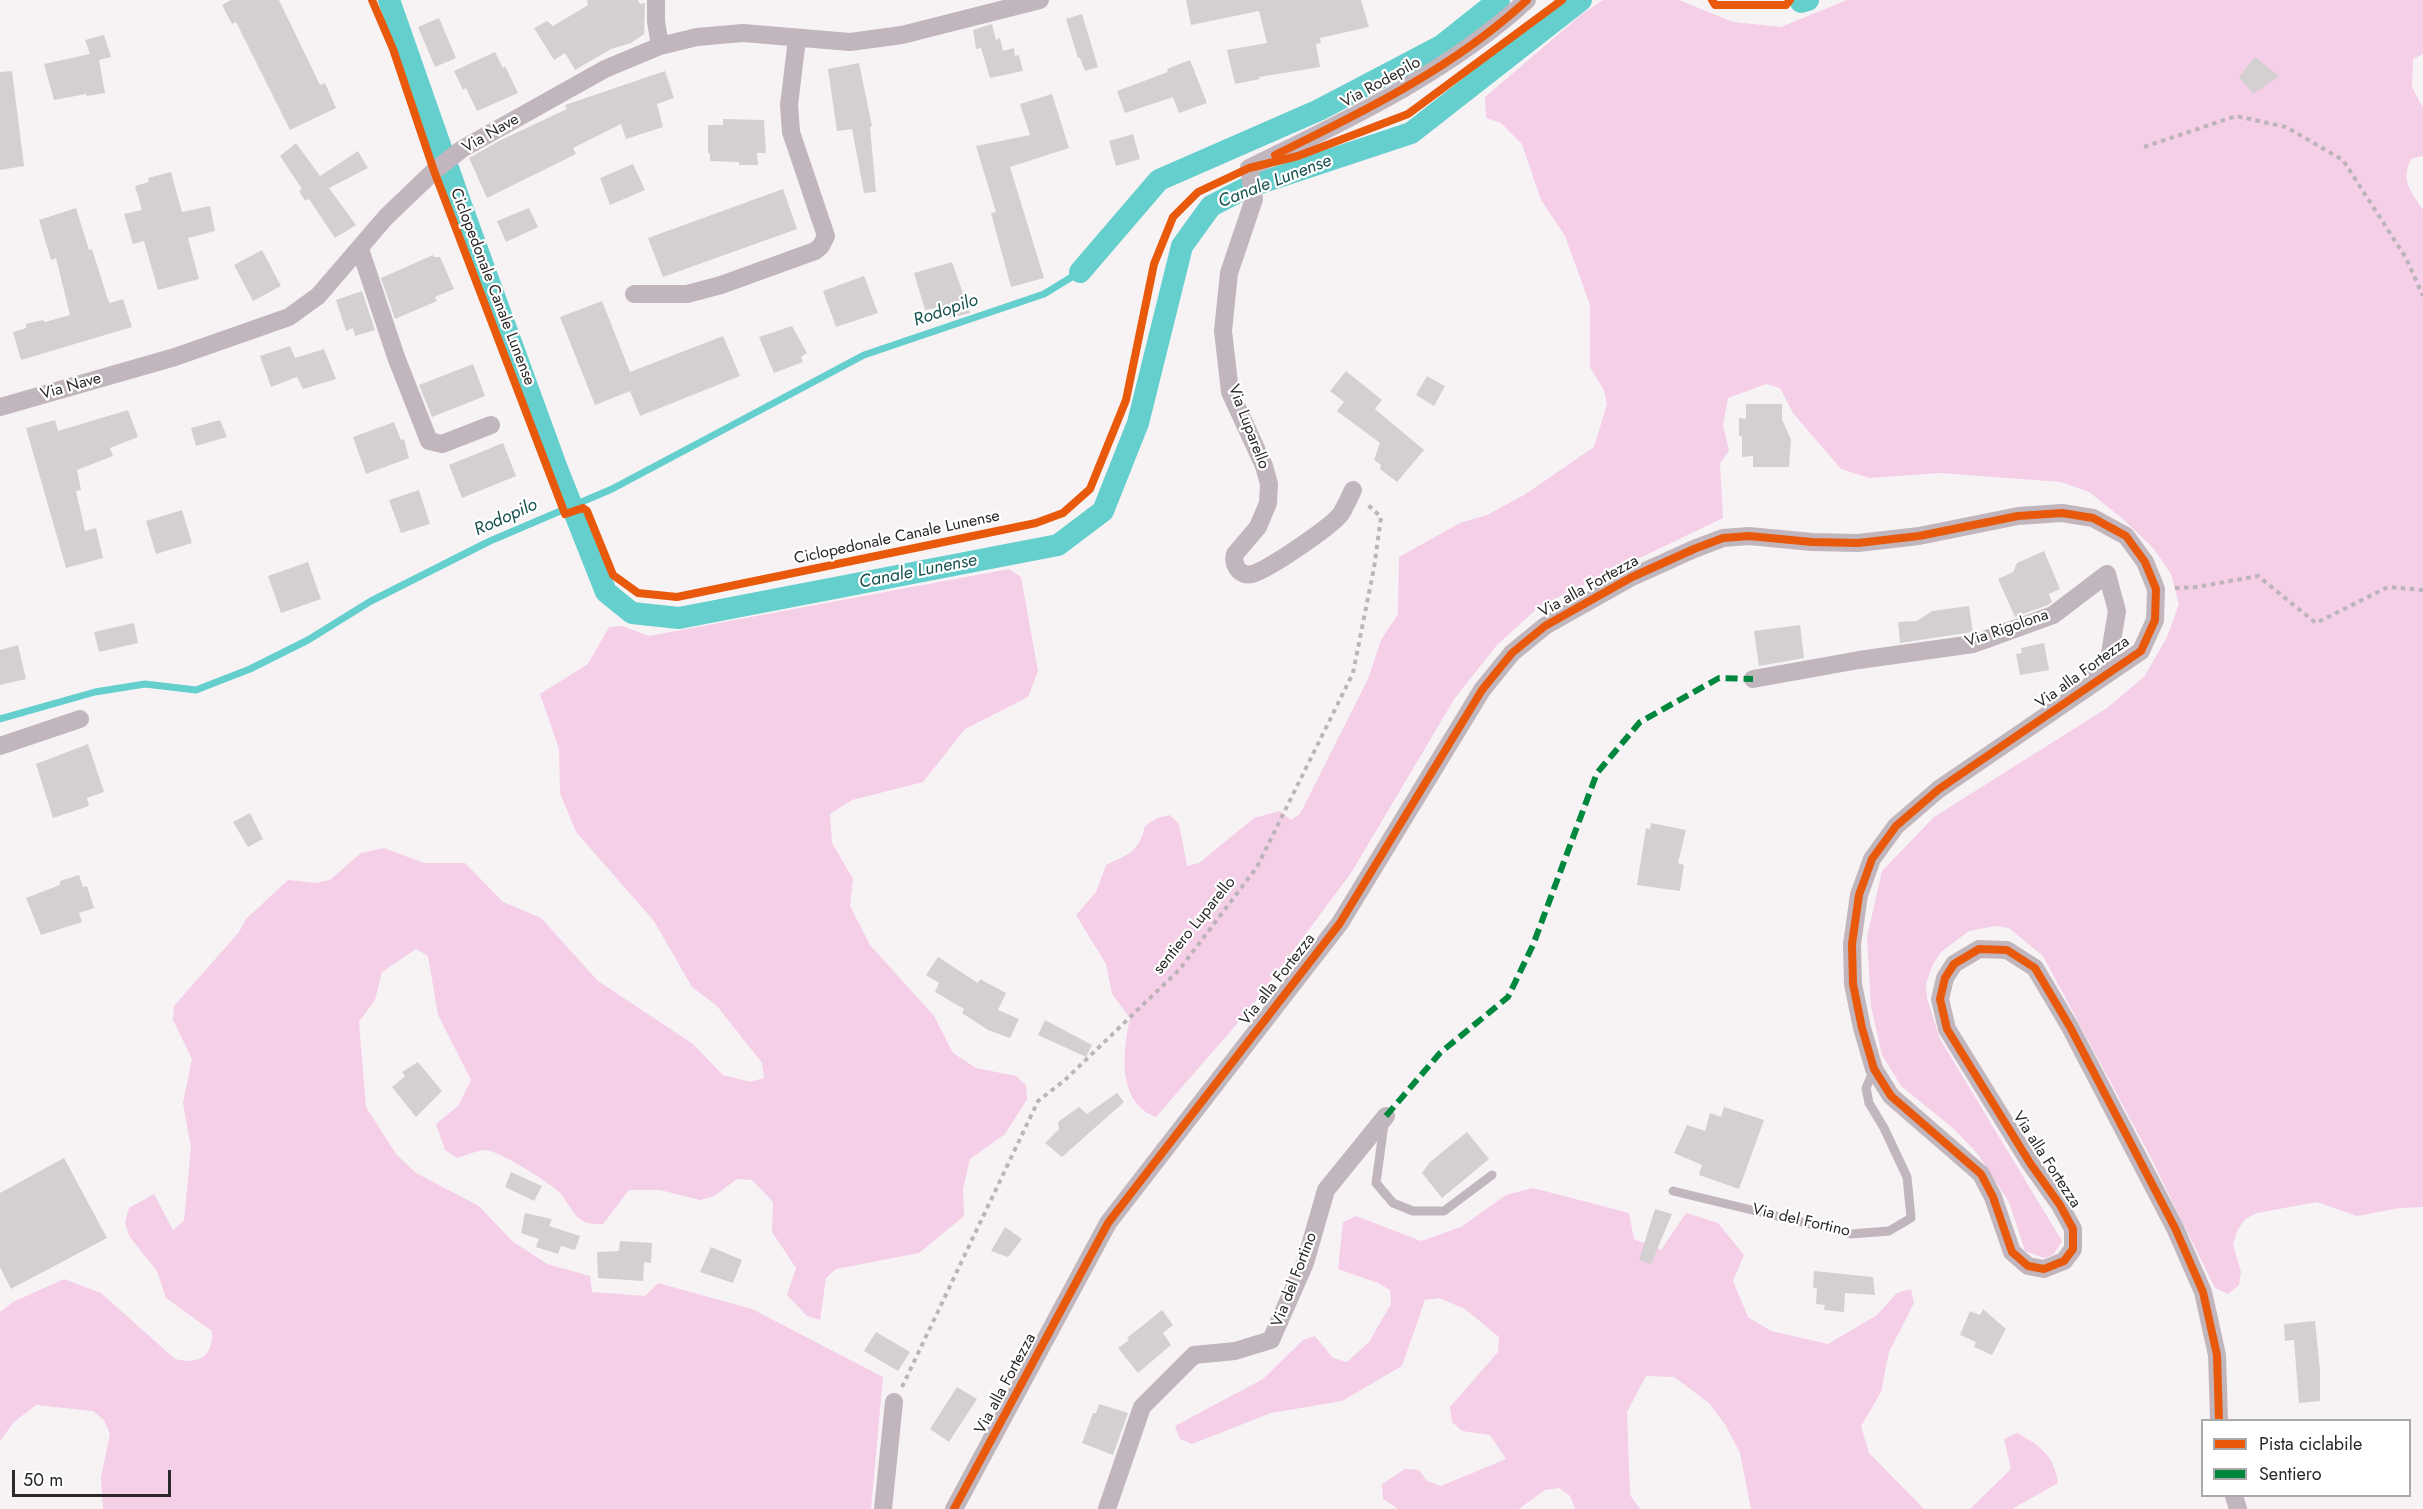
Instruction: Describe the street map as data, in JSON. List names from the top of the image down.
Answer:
{
  "streets": {
    "street": [
      "Via Rodepilo",
      "Via Nave",
      "Via Luparello",
      "Via alla Fortezza",
      "Via Rigolona",
      "Via del Fortino"
    ],
    "path": ["sentiero Luparello"],
    "cycle path": ["Ciclopedonale Canale Lunense"]
  },
  "crossings": [
    ["Via Rodepilo", "Via Luparello"],
    ["Via Luparello", "sentiero Luparello"],
    ["Via alla Fortezza", "Via Rigolona"],
    ["Via alla Fortezza", "Via del Fortino"]
  ],
  "water": ["Canale Lunense", "Rodopilo"],
  "legend": ["Pista ciclabile", "Sentiero"],
  "scale_bar": "50 m"
}
